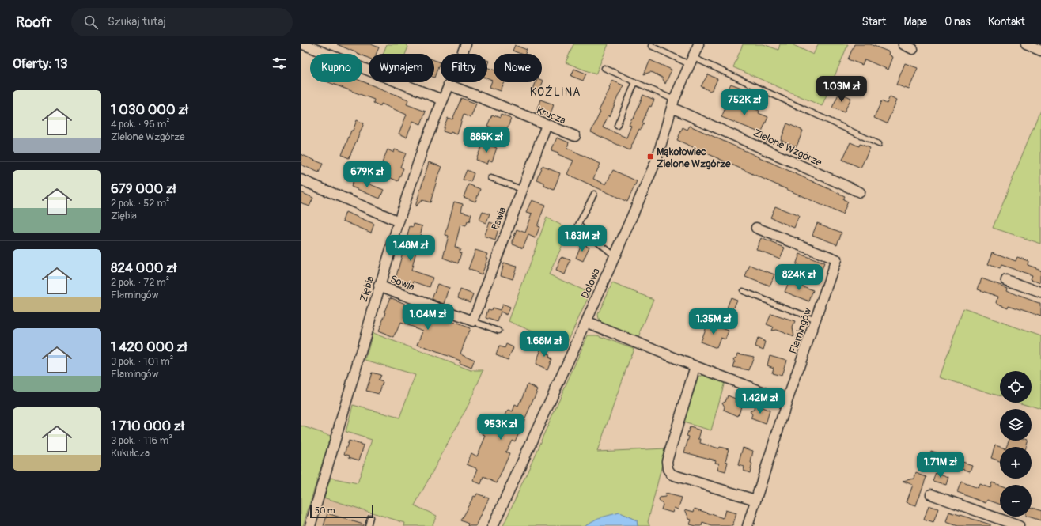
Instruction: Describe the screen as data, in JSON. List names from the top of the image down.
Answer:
{
  "streets": {
    "street": [
      "Krucza",
      "Zielone Wzgórze",
      "Pawia",
      "Sowia",
      "Dołowa",
      "Ziębia",
      "Flamingów"
    ]
  },
  "crossings": [
    ["Krucza", "Pawia"],
    ["Krucza", "Ziębia"],
    ["Zielone Wzgórze", "Dołowa"],
    ["Pawia", "Sowia"],
    ["Sowia", "Ziębia"]
  ],
  "districts": ["KOŹLINA"],
  "places": {
    "transit": ["Mąkołowiec Zielone Wzgórze"]
  },
  "scale_bar": "50 m",
  "page": {
    "header": "Roofr",
    "search": "Szukaj tutaj",
    "nav": [
      "Start",
      "Mapa",
      "O nas",
      "Kontakt"
    ],
    "heading": "Oferty: 13",
    "chip": [
      "Kupno",
      "Wynajem",
      "Filtry",
      "Nowe"
    ],
    "price": [
      "1.03M zł",
      "752K zł",
      "885K zł",
      "679K zł",
      "1.83M zł",
      "1.48M zł",
      "824K zł",
      "1.04M zł",
      "1.35M zł",
      "1.68M zł",
      "1.42M zł",
      "953K zł",
      "1.71M zł"
    ],
    "list": [
      {
        "name": "1 030 000 zł",
        "note": "4 pok. · 96 m² · Zielone Wzgórze"
      },
      {
        "name": "679 000 zł",
        "note": "2 pok. · 52 m² · Ziębia"
      },
      {
        "name": "824 000 zł",
        "note": "2 pok. · 72 m² · Flamingów"
      },
      {
        "name": "1 420 000 zł",
        "note": "3 pok. · 101 m² · Flamingów"
      },
      {
        "name": "1 710 000 zł",
        "note": "3 pok. · 116 m² · Kukułcza"
      }
    ],
    "map_buttons": ["+", "−"],
    "scale": "50 m"
  }
}
